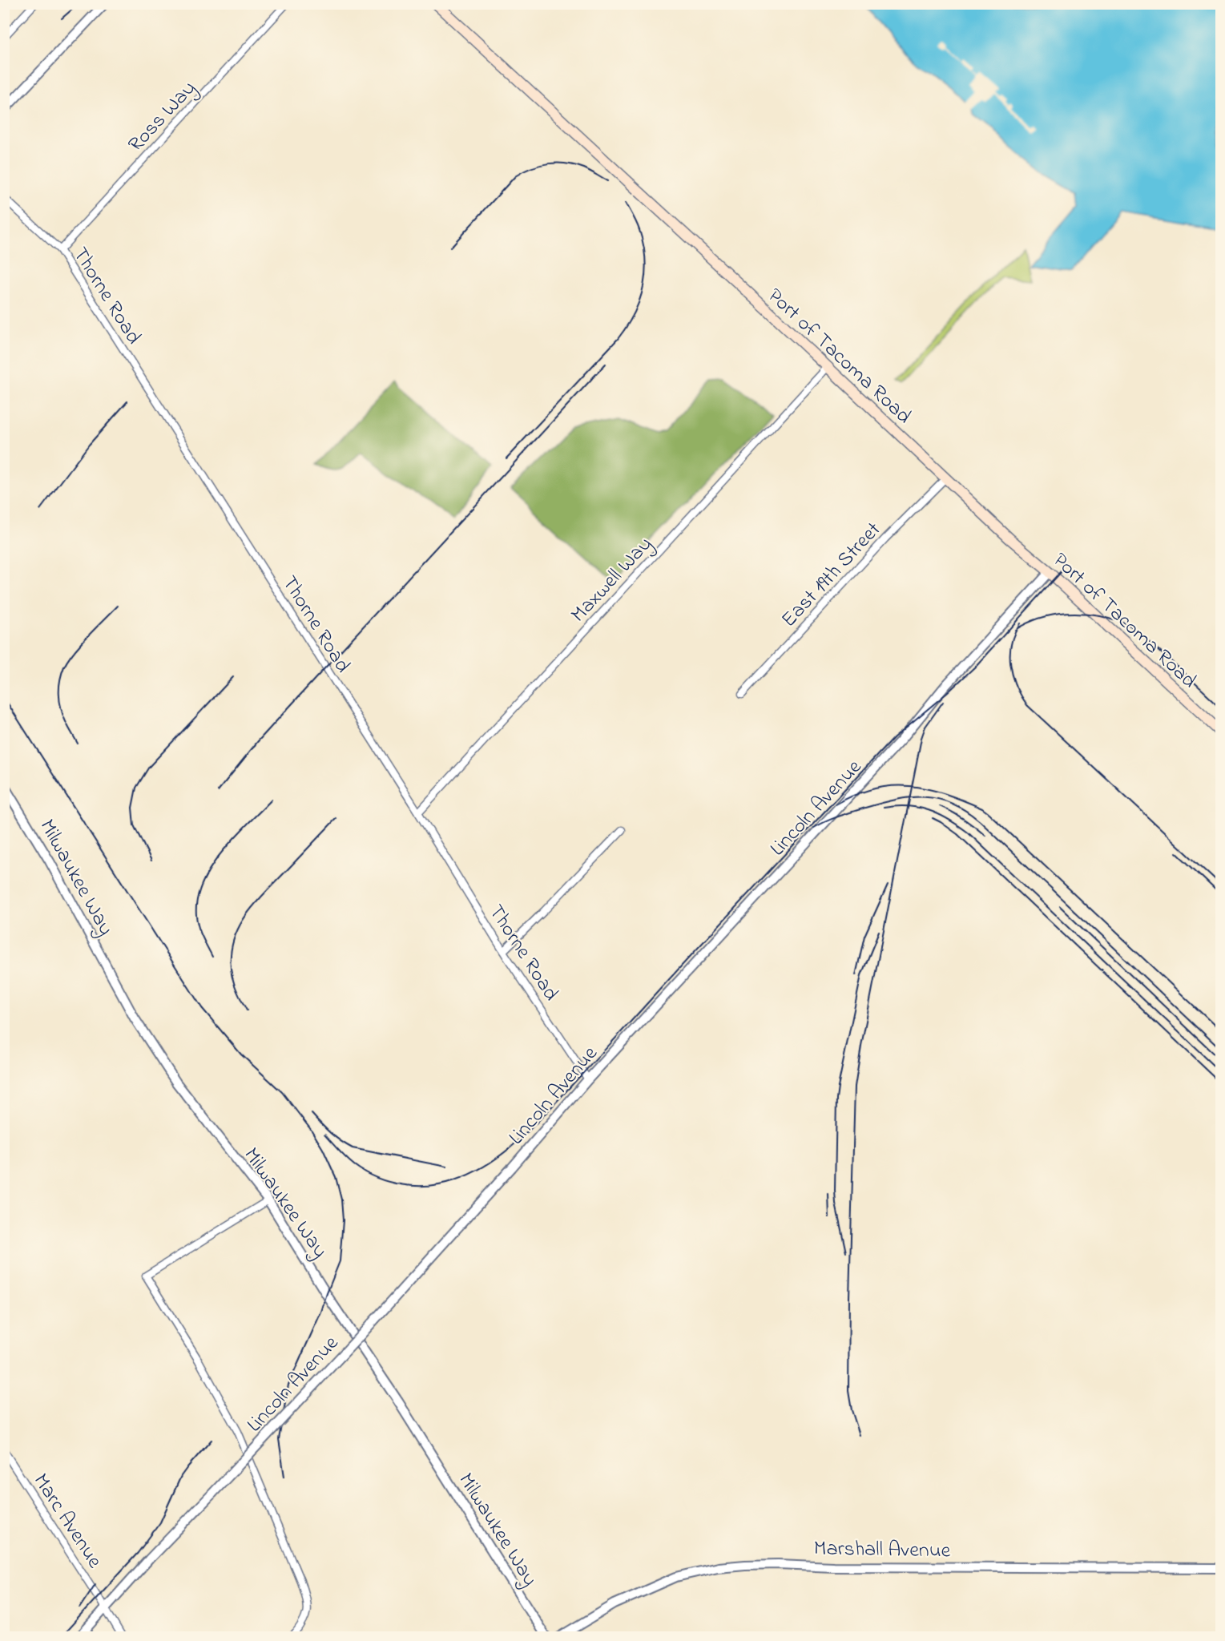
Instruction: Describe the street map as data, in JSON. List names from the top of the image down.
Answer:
{
  "streets": {
    "main road": ["Port of Tacoma Road"],
    "street": [
      "Ross Way",
      "Thorne Road",
      "East 19th Street",
      "Maxwell Way",
      "Lincoln Avenue",
      "Milwaukee Way",
      "Marc Avenue",
      "Marshall Avenue"
    ]
  },
  "crossings": [
    ["Ross Way", "Thorne Road"],
    ["Thorne Road", "Maxwell Way"],
    ["Thorne Road", "Lincoln Avenue"],
    ["Port of Tacoma Road", "East 19th Street"],
    ["Port of Tacoma Road", "Maxwell Way"],
    ["Port of Tacoma Road", "Lincoln Avenue"],
    ["Lincoln Avenue", "Marc Avenue"]
  ]
}
